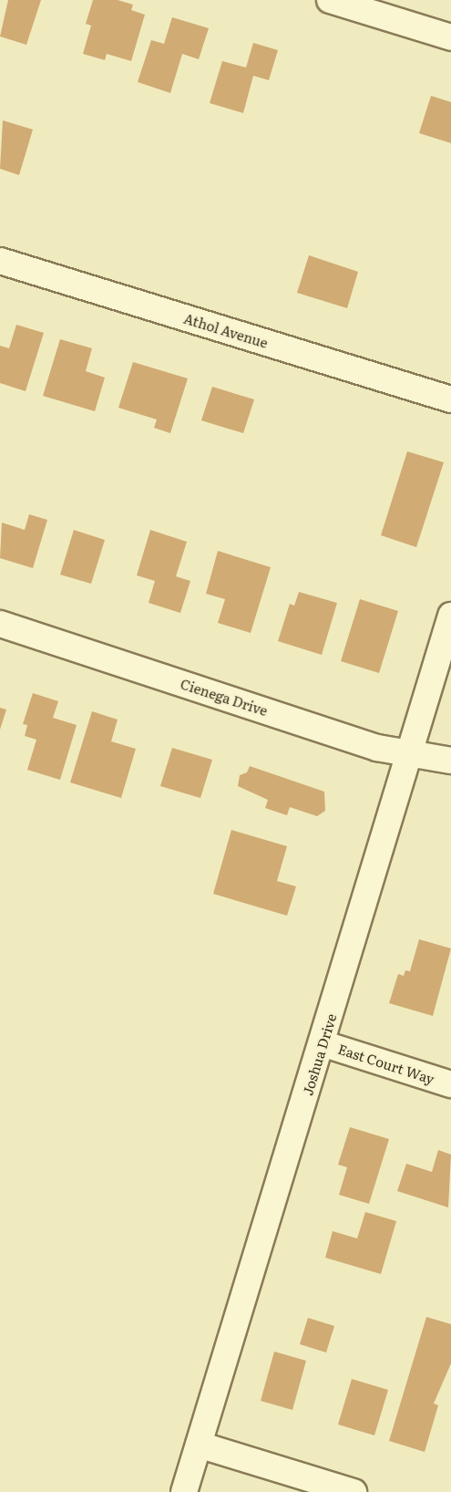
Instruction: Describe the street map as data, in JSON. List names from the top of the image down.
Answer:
{
  "streets": {
    "street": [
      "Athol Avenue",
      "Cienega Drive",
      "Joshua Drive",
      "East Court Way"
    ]
  },
  "crossings": [
    ["Cienega Drive", "Joshua Drive"],
    ["Joshua Drive", "East Court Way"]
  ]
}
